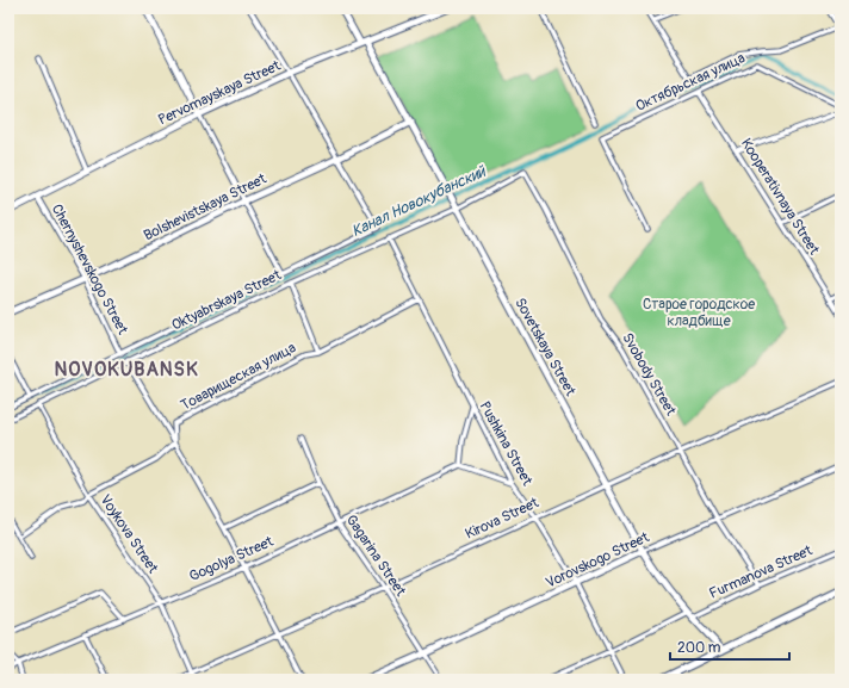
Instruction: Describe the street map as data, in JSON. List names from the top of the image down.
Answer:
{
  "streets": {
    "main road": [
      "Pervomayskaya Street",
      "Bolshevistskaya Street",
      "Sovetskaya Street",
      "Vorovskogo Street"
    ],
    "street": [
      "Октябрьская улица",
      "Kooperativnaya Street",
      "Chernyshevskogo Street",
      "Oktyabrskaya Street",
      "Svobody Street",
      "Товарищеская улица",
      "Pushkina Street",
      "Kirova Street",
      "Voykova Street",
      "Gagarina Street",
      "Gogolya Street",
      "Furmanova Street"
    ]
  },
  "crossings": [
    ["Октябрьская улица", "Kooperativnaya Street"],
    ["Pervomayskaya Street", "Chernyshevskogo Street"],
    ["Pervomayskaya Street", "Sovetskaya Street"],
    ["Bolshevistskaya Street", "Chernyshevskogo Street"],
    ["Bolshevistskaya Street", "Sovetskaya Street"],
    ["Oktyabrskaya Street", "Sovetskaya Street"],
    ["Oktyabrskaya Street", "Svobody Street"],
    ["Oktyabrskaya Street", "Pushkina Street"],
    ["Oktyabrskaya Street", "Voykova Street"],
    ["Sovetskaya Street", "Svobody Street"],
    ["Sovetskaya Street", "Kirova Street"],
    ["Sovetskaya Street", "Vorovskogo Street"],
    ["Sovetskaya Street", "Furmanova Street"],
    ["Svobody Street", "Kirova Street"],
    ["Svobody Street", "Vorovskogo Street"],
    ["Svobody Street", "Furmanova Street"],
    ["Товарищеская улица", "Pushkina Street"],
    ["Pushkina Street", "Kirova Street"],
    ["Pushkina Street", "Vorovskogo Street"],
    ["Kirova Street", "Voykova Street"],
    ["Kirova Street", "Gagarina Street"],
    ["Voykova Street", "Gogolya Street"],
    ["Gagarina Street", "Gogolya Street"],
    ["Gagarina Street", "Vorovskogo Street"]
  ],
  "districts": ["NOVOKUBANSK"],
  "water": ["Канал Новокубанский"],
  "parks": ["Старое городское кладбище"],
  "scale_bar": "200 m"
}
